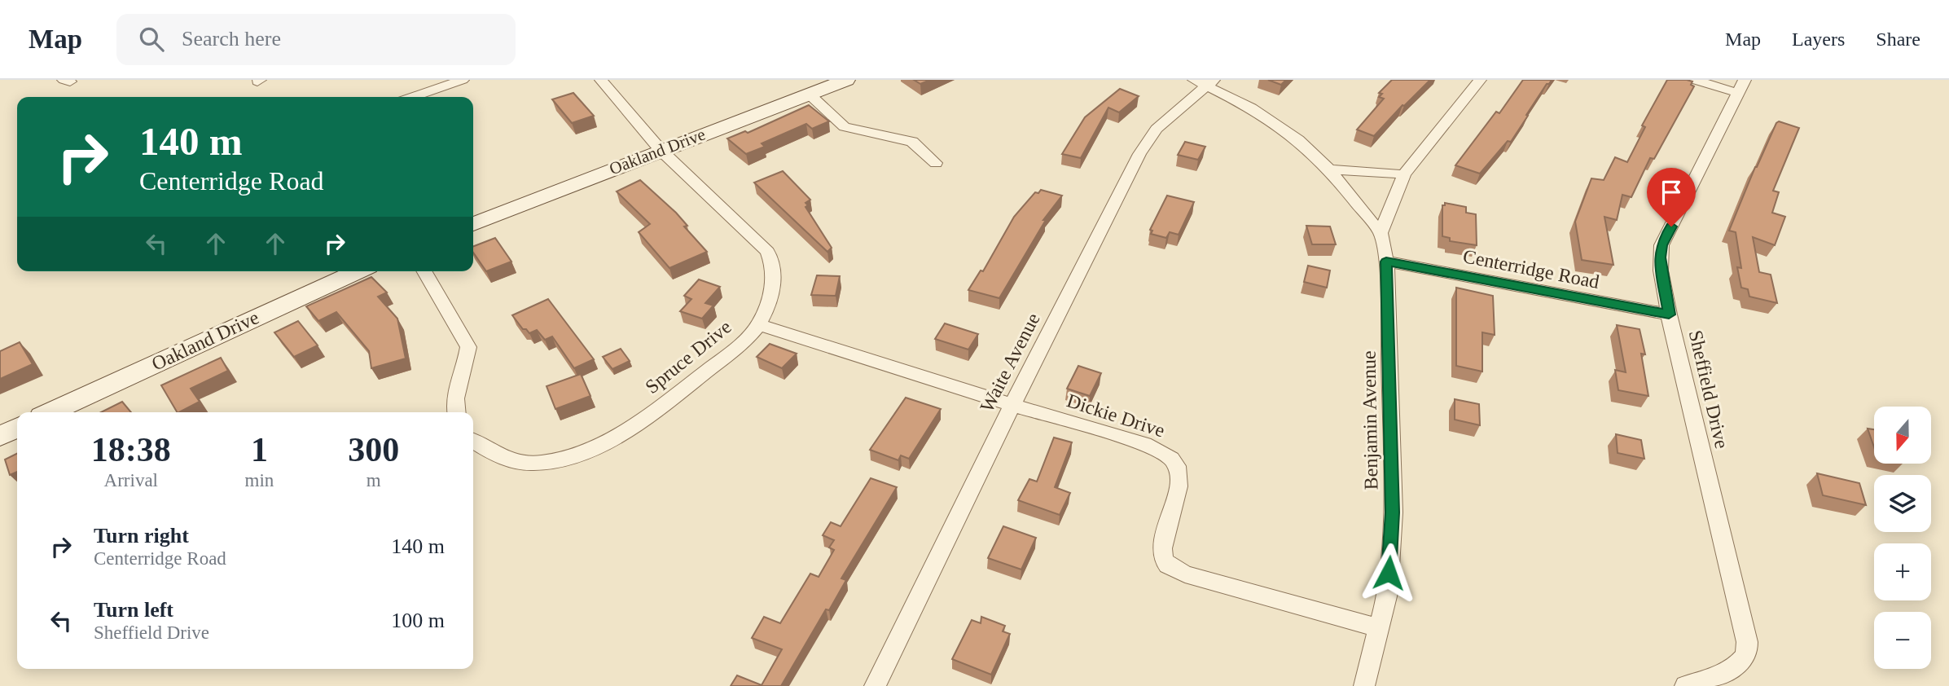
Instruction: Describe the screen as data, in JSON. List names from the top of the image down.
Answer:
{
  "streets": {
    "main road": ["Oakland Drive"],
    "street": [
      "Centerridge Road",
      "Spruce Drive",
      "Waite Avenue",
      "Sheffield Drive",
      "Dickie Drive",
      "Benjamin Avenue"
    ]
  },
  "crossings": [
    ["Oakland Drive", "Spruce Drive"],
    ["Centerridge Road", "Sheffield Drive"],
    ["Centerridge Road", "Benjamin Avenue"],
    ["Spruce Drive", "Dickie Drive"],
    ["Waite Avenue", "Dickie Drive"],
    ["Waite Avenue", "Benjamin Avenue"],
    ["Dickie Drive", "Benjamin Avenue"]
  ],
  "north": "bottom",
  "page": {
    "header": "Map",
    "search": "Search here",
    "nav": ["Map", "Layers", "Share"],
    "turn": ["140 m", "Centerridge Road"],
    "map_buttons": ["+", "−"],
    "eta": [
      "18:38",
      "Arrival",
      "1",
      "min",
      "300",
      "m"
    ],
    "list": [
      {
        "name": "Turn right",
        "note": "Centerridge Road",
        "value": "140 m"
      },
      {
        "name": "Turn left",
        "note": "Sheffield Drive",
        "value": "100 m"
      }
    ]
  }
}
